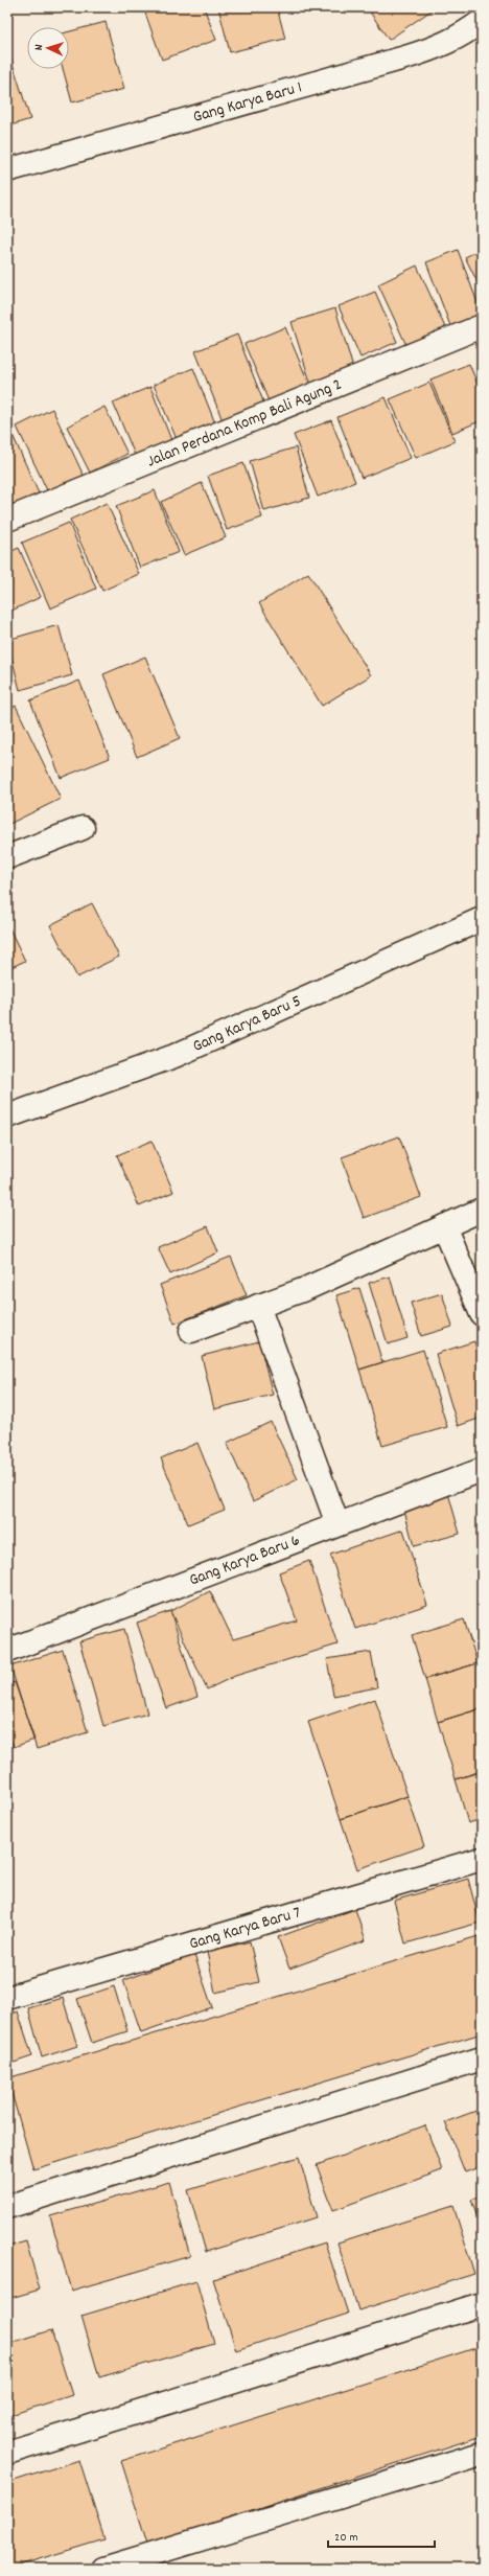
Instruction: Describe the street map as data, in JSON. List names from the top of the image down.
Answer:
{
  "streets": {
    "street": [
      "Gang Karya Baru 1",
      "Jalan Perdana Komp Bali Agung 2",
      "Gang Karya Baru 5",
      "Gang Karya Baru 6",
      "Gang Karya Baru 7"
    ]
  },
  "scale_bar": "20 m",
  "north": "left"
}
